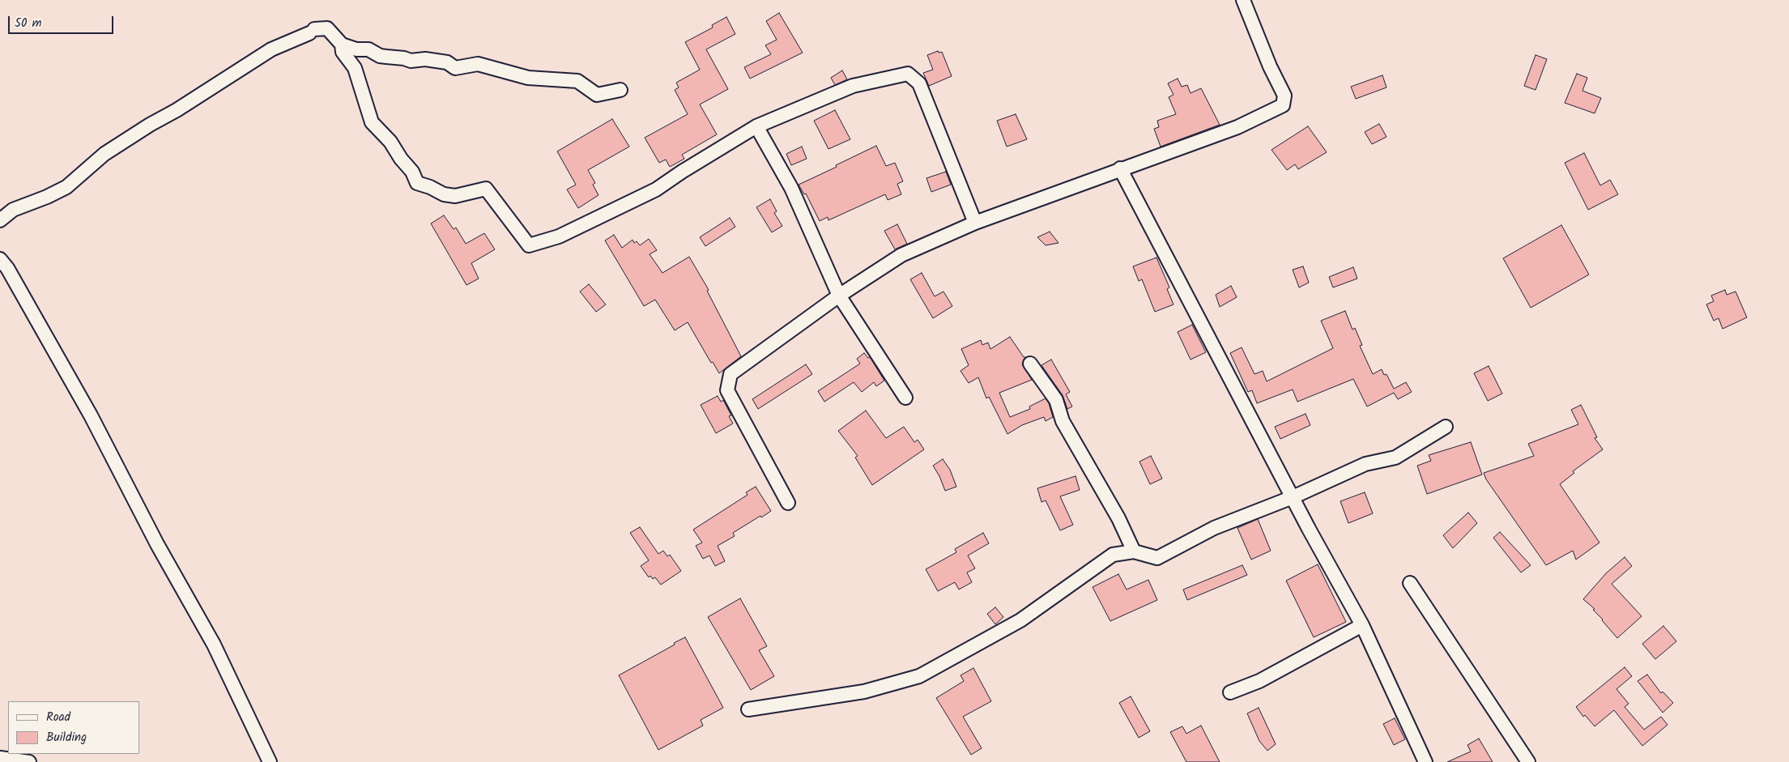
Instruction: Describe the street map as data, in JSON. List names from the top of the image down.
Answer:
{
  "legend": ["Road", "Building"],
  "scale_bar": "50 m"
}
